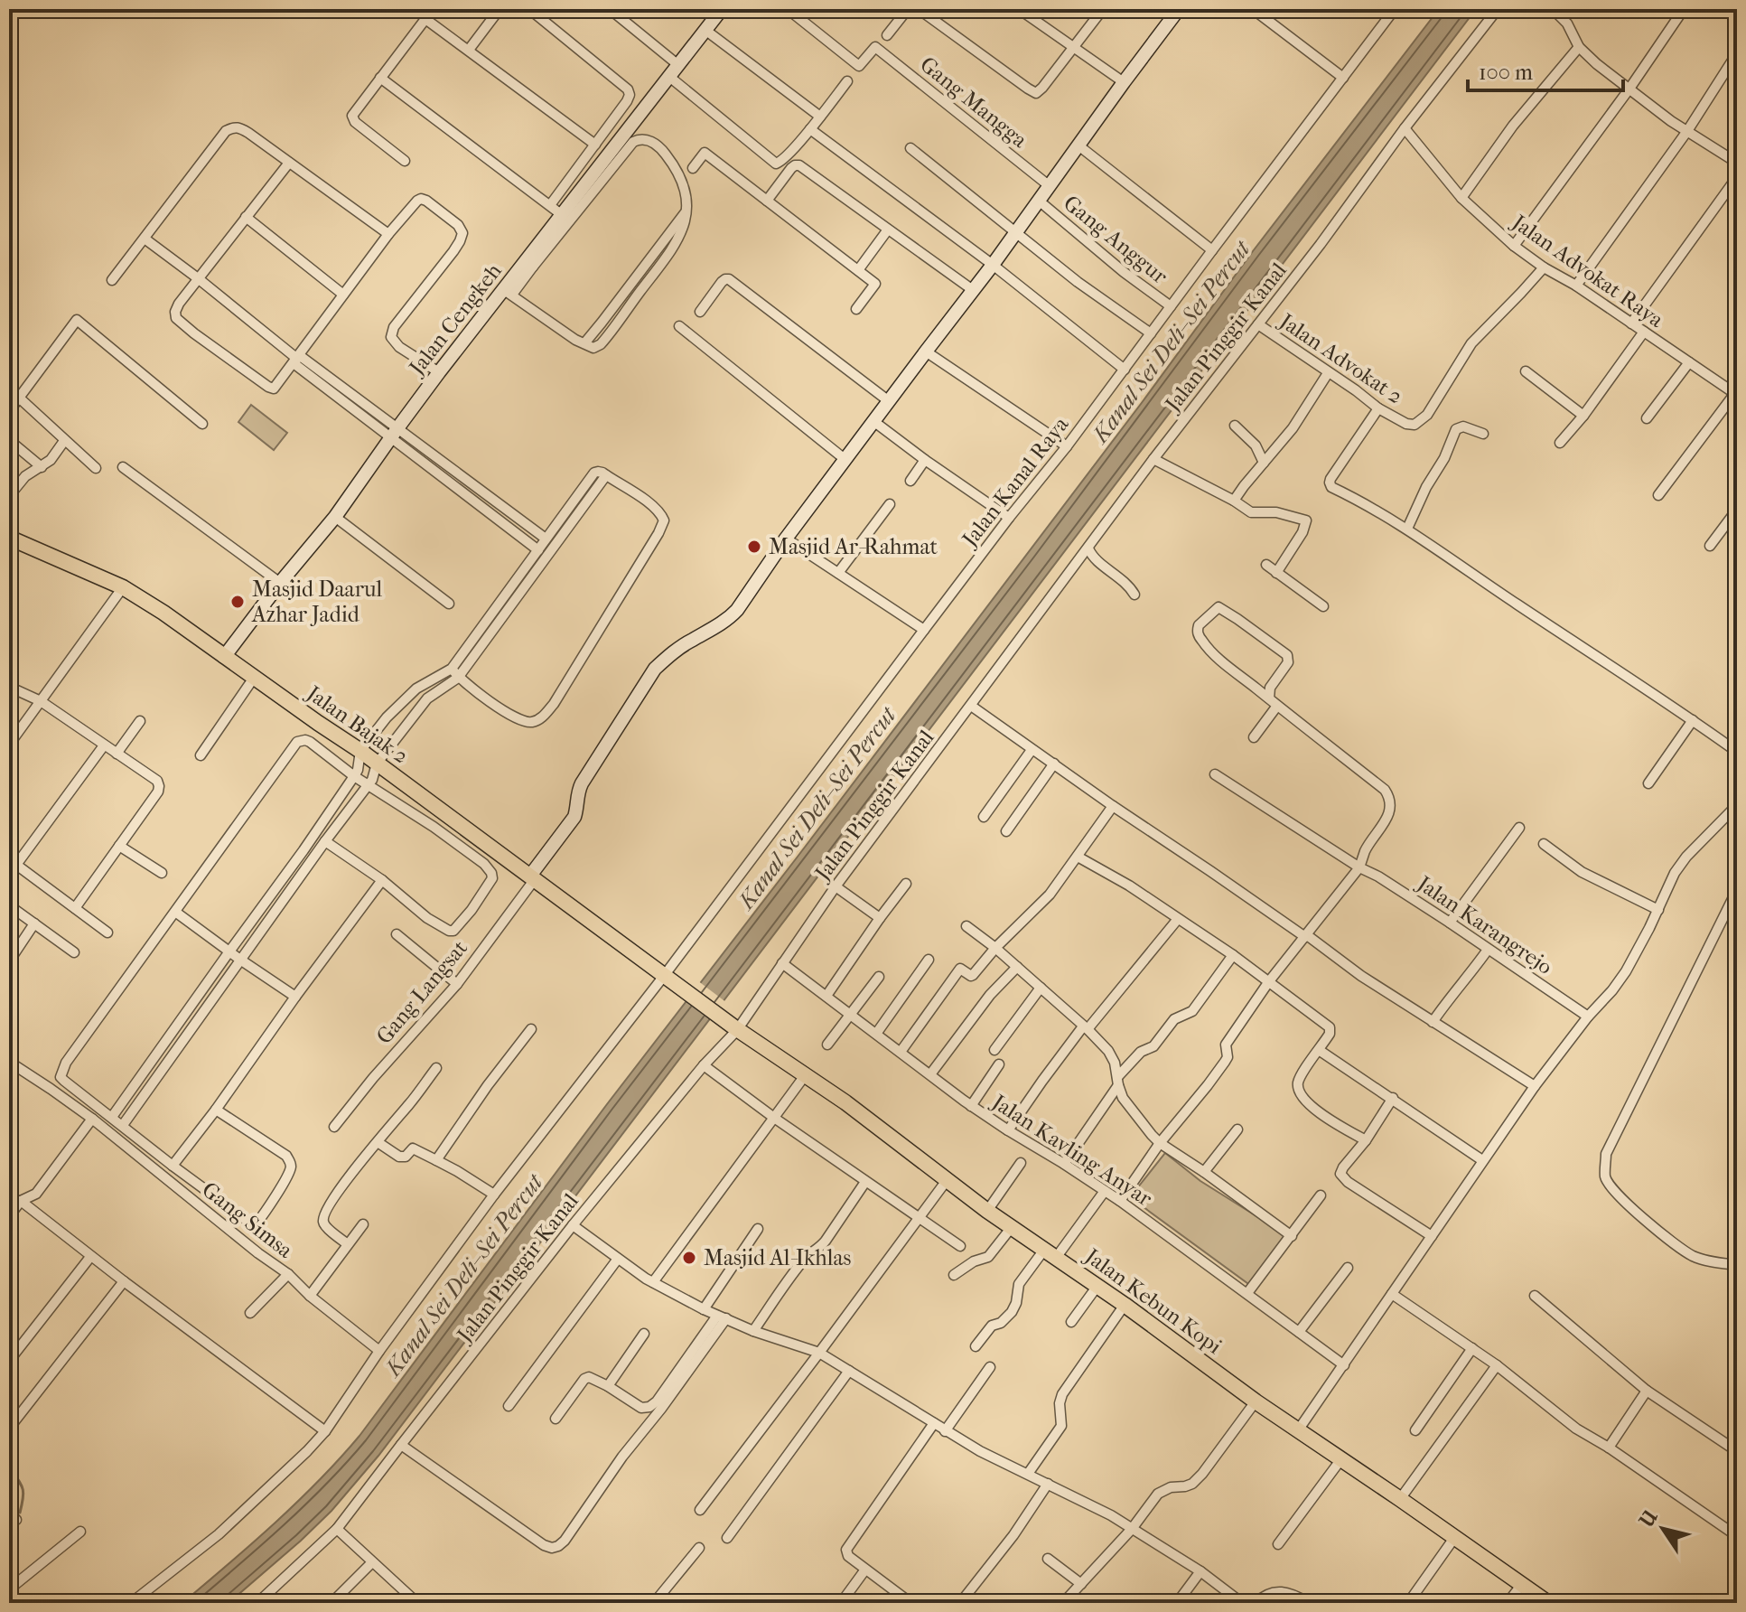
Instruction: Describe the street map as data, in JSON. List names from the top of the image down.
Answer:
{
  "streets": {
    "main road": ["Jalan Bajak 2", "Jalan Kebun Kopi"],
    "street": [
      "Gang Mangga",
      "Gang Anggur",
      "Jalan Advokat Raya",
      "Jalan Cengkeh",
      "Jalan Pinggir Kanal",
      "Jalan Advokat 2",
      "Jalan Kanal Raya",
      "Jalan Karangrejo",
      "Gang Langsat",
      "Jalan Kavling Anyar",
      "Gang Simsa"
    ]
  },
  "crossings": [
    ["Gang Anggur", "Jalan Kanal Raya"],
    ["Jalan Advokat Raya", "Jalan Pinggir Kanal"],
    ["Jalan Advokat Raya", "Jalan Advokat 2"],
    ["Jalan Cengkeh", "Jalan Bajak 2"],
    ["Jalan Pinggir Kanal", "Jalan Advokat 2"],
    ["Jalan Pinggir Kanal", "Jalan Bajak 2"],
    ["Jalan Pinggir Kanal", "Jalan Kavling Anyar"],
    ["Jalan Pinggir Kanal", "Jalan Kebun Kopi"],
    ["Jalan Kanal Raya", "Jalan Bajak 2"],
    ["Jalan Bajak 2", "Gang Langsat"],
    ["Jalan Bajak 2", "Jalan Kebun Kopi"]
  ],
  "water": ["Kanal Sei Deli–Sei Percut"],
  "places": ["Masjid Ar-Rahmat", "Masjid Daarul Azhar Jadid", "Masjid Al-Ikhlas"],
  "scale_bar": "100 m",
  "north": "top left"
}
